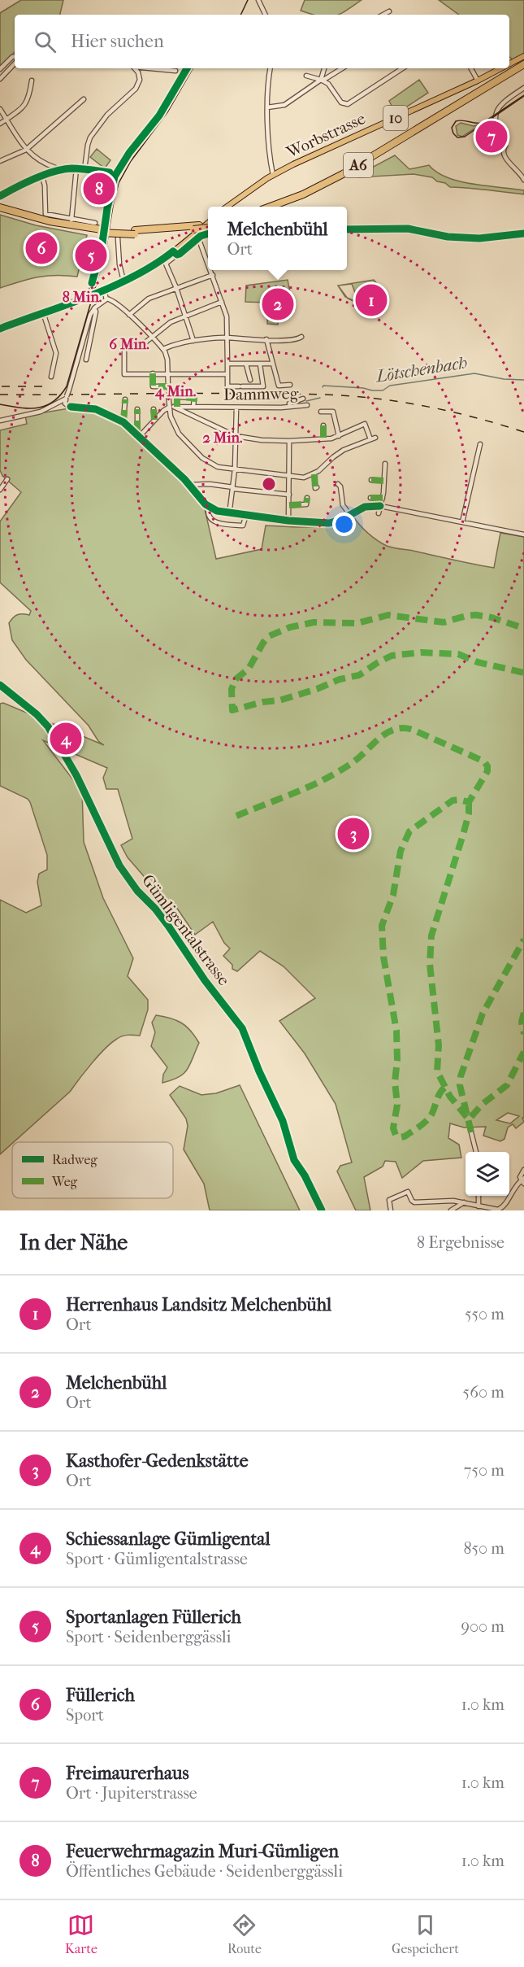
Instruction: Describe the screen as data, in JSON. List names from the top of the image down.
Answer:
{
  "streets": {
    "highway": ["A6"],
    "main road": ["10", "Worbstrasse"],
    "street": ["Dammweg", "Gümligentalstrasse"]
  },
  "water": ["Lötschenbach"],
  "legend": ["Radweg", "Weg"],
  "page": {
    "search": "Hier suchen",
    "pins": [
      "7",
      "8",
      "6",
      "5",
      "1",
      "2",
      "4",
      "3"
    ],
    "popup": ["Melchenbühl", "Ort"],
    "heading": ["In der Nähe", "8 Ergebnisse"],
    "list": [
      {
        "mark": "1",
        "name": "Herrenhaus Landsitz Melchenbühl",
        "note": "Ort",
        "value": "550 m"
      },
      {
        "mark": "2",
        "name": "Melchenbühl",
        "note": "Ort",
        "value": "560 m"
      },
      {
        "mark": "3",
        "name": "Kasthofer-Gedenkstätte",
        "note": "Ort",
        "value": "750 m"
      },
      {
        "mark": "4",
        "name": "Schiessanlage Gümligental",
        "note": "Sport · Gümligentalstrasse",
        "value": "850 m"
      },
      {
        "mark": "5",
        "name": "Sportanlagen Füllerich",
        "note": "Sport · Seidenberggässli",
        "value": "900 m"
      },
      {
        "mark": "6",
        "name": "Füllerich",
        "note": "Sport",
        "value": "1.0 km"
      },
      {
        "mark": "7",
        "name": "Freimaurerhaus",
        "note": "Ort · Jupiterstrasse",
        "value": "1.0 km"
      },
      {
        "mark": "8",
        "name": "Feuerwehrmagazin Muri-Gümligen",
        "note": "Öffentliches Gebäude · Seidenberggässli",
        "value": "1.0 km"
      }
    ],
    "nav": ["Karte", "Route", "Gespeichert"]
  },
  "rings": [
    "8 Min.",
    "6 Min.",
    "4 Min.",
    "2 Min."
  ]
}
